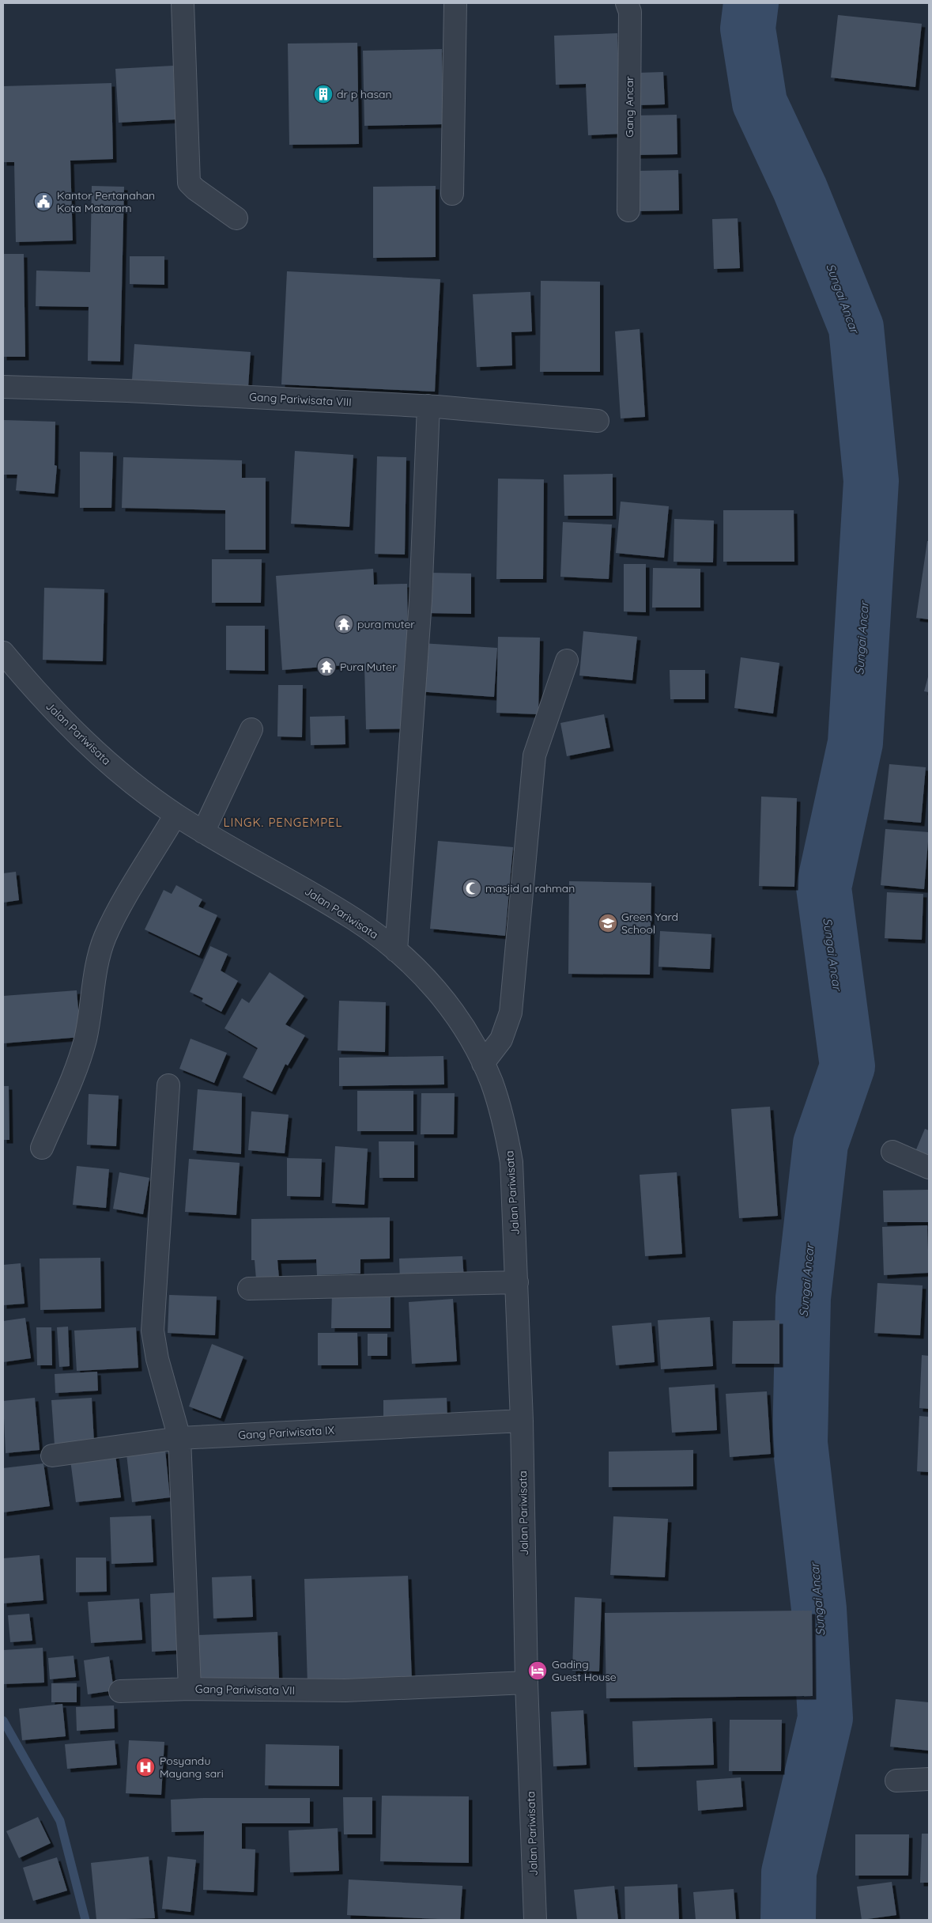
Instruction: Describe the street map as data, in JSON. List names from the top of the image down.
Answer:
{
  "streets": {
    "street": [
      "Gang Ancar",
      "Gang Pariwisata VIII",
      "Jalan Pariwisata",
      "Gang Pariwisata IX",
      "Gang Pariwisata VII"
    ]
  },
  "crossings": [
    ["Jalan Pariwisata", "Gang Pariwisata IX"],
    ["Jalan Pariwisata", "Gang Pariwisata VII"],
    ["Gang Pariwisata IX", "Gang Pariwisata VII"]
  ],
  "districts": ["LINGK. PENGEMPEL"],
  "water": ["Sungai Ancar"],
  "places": {
    "building": ["dr p hasan"],
    "public building": ["Kantor Pertanahan Kota Mataram"],
    "temple": ["pura muter", "Pura Muter"],
    "mosque": ["masjid al rahman"],
    "school or university": ["Green Yard School"],
    "hotel": ["Gading Guest House"],
    "hospital": ["Posyandu Mayang sari"]
  }
}
